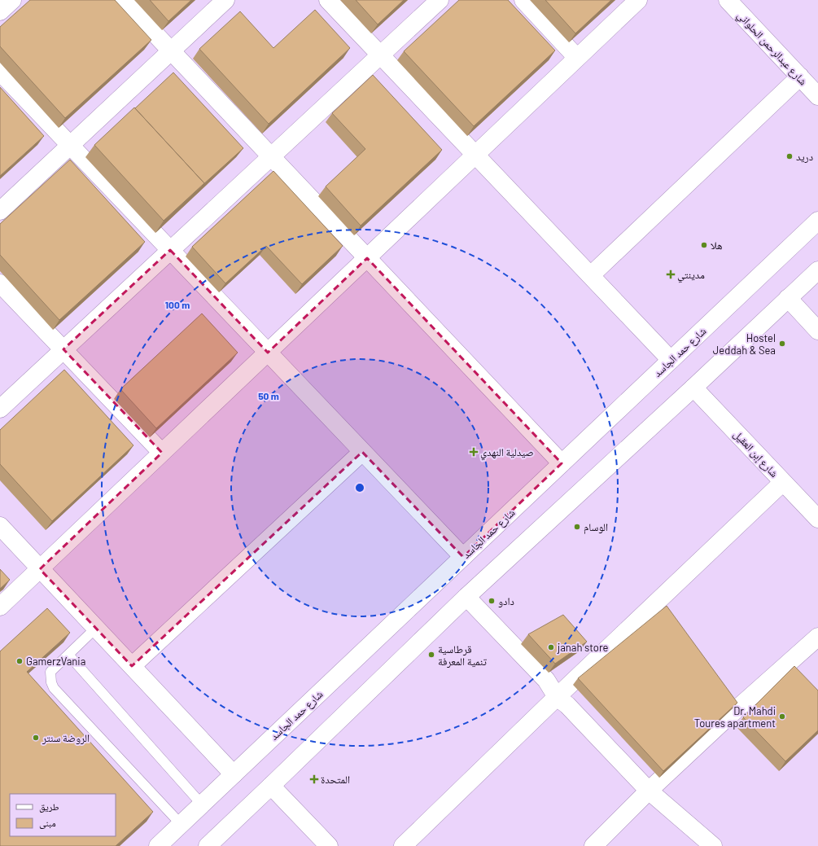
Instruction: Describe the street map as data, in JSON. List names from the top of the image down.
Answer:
{
  "streets": {
    "street": ["شارع عبدالرحمن الحلواني", "شارع حمد الجاسد", "شارع إبن العقيل"]
  },
  "places": {
    "other": [
      "دريد",
      "هلا",
      "Hostel Jeddah & Sea",
      "الوسام",
      "دادو",
      "janah store",
      "قرطاسية تنمية المعرفة",
      "GamerzVania",
      "Dr. Mahdi Toures apartment",
      "الروضة سنتر"
    ],
    "health": ["مدينتي", "صيدلية النهدي", "المتحدة"]
  },
  "legend": ["طريق", "مبنى"],
  "rings": ["100 m", "50 m"]
}
